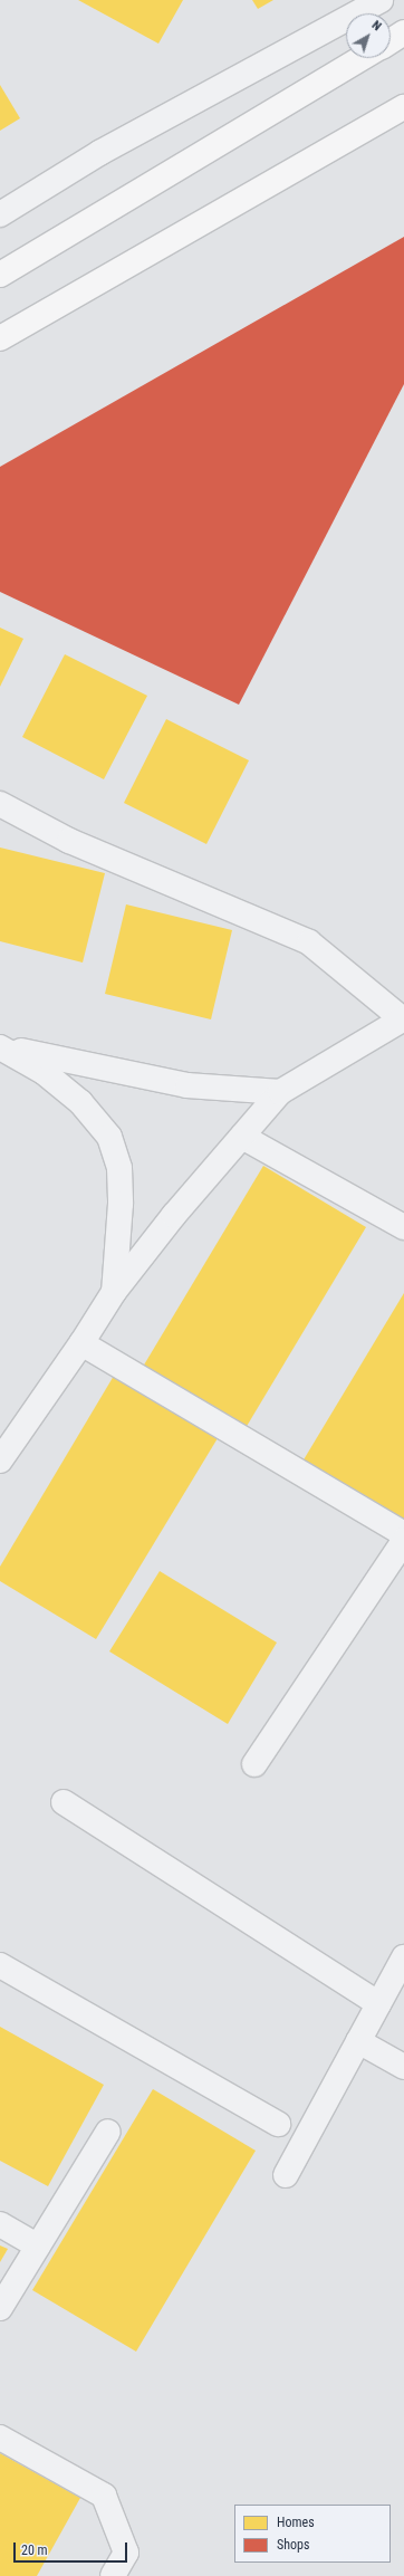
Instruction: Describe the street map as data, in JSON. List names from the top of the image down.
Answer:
{
  "legend": ["Homes", "Shops"],
  "scale_bar": "20 m",
  "north": "top right"
}
